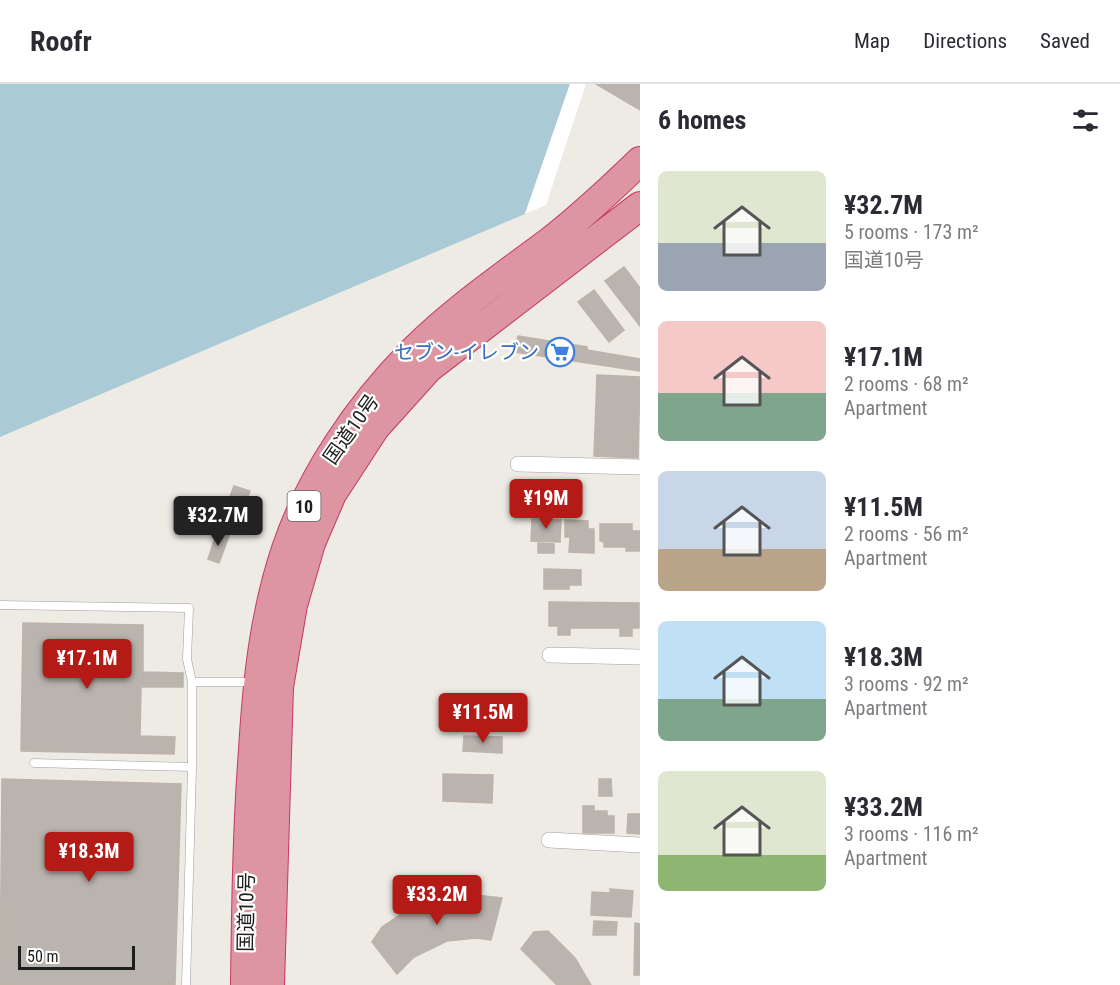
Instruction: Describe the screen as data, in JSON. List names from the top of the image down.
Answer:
{
  "streets": {
    "highway": ["国道10号", "10"]
  },
  "places": {
    "supermarket": ["セブン-イレブン"]
  },
  "scale_bar": "50 m",
  "page": {
    "header": "Roofr",
    "nav": ["Map", "Directions", "Saved"],
    "heading": "6 homes",
    "list": [
      {
        "name": "¥32.7M",
        "note": "5 rooms · 173 m² · 国道10号"
      },
      {
        "name": "¥17.1M",
        "note": "2 rooms · 68 m² · Apartment"
      },
      {
        "name": "¥11.5M",
        "note": "2 rooms · 56 m² · Apartment"
      },
      {
        "name": "¥18.3M",
        "note": "3 rooms · 92 m² · Apartment"
      },
      {
        "name": "¥33.2M",
        "note": "3 rooms · 116 m² · Apartment"
      }
    ],
    "price": [
      "¥19M",
      "¥32.7M",
      "¥17.1M",
      "¥11.5M",
      "¥18.3M",
      "¥33.2M"
    ],
    "scale": "50 m"
  }
}
